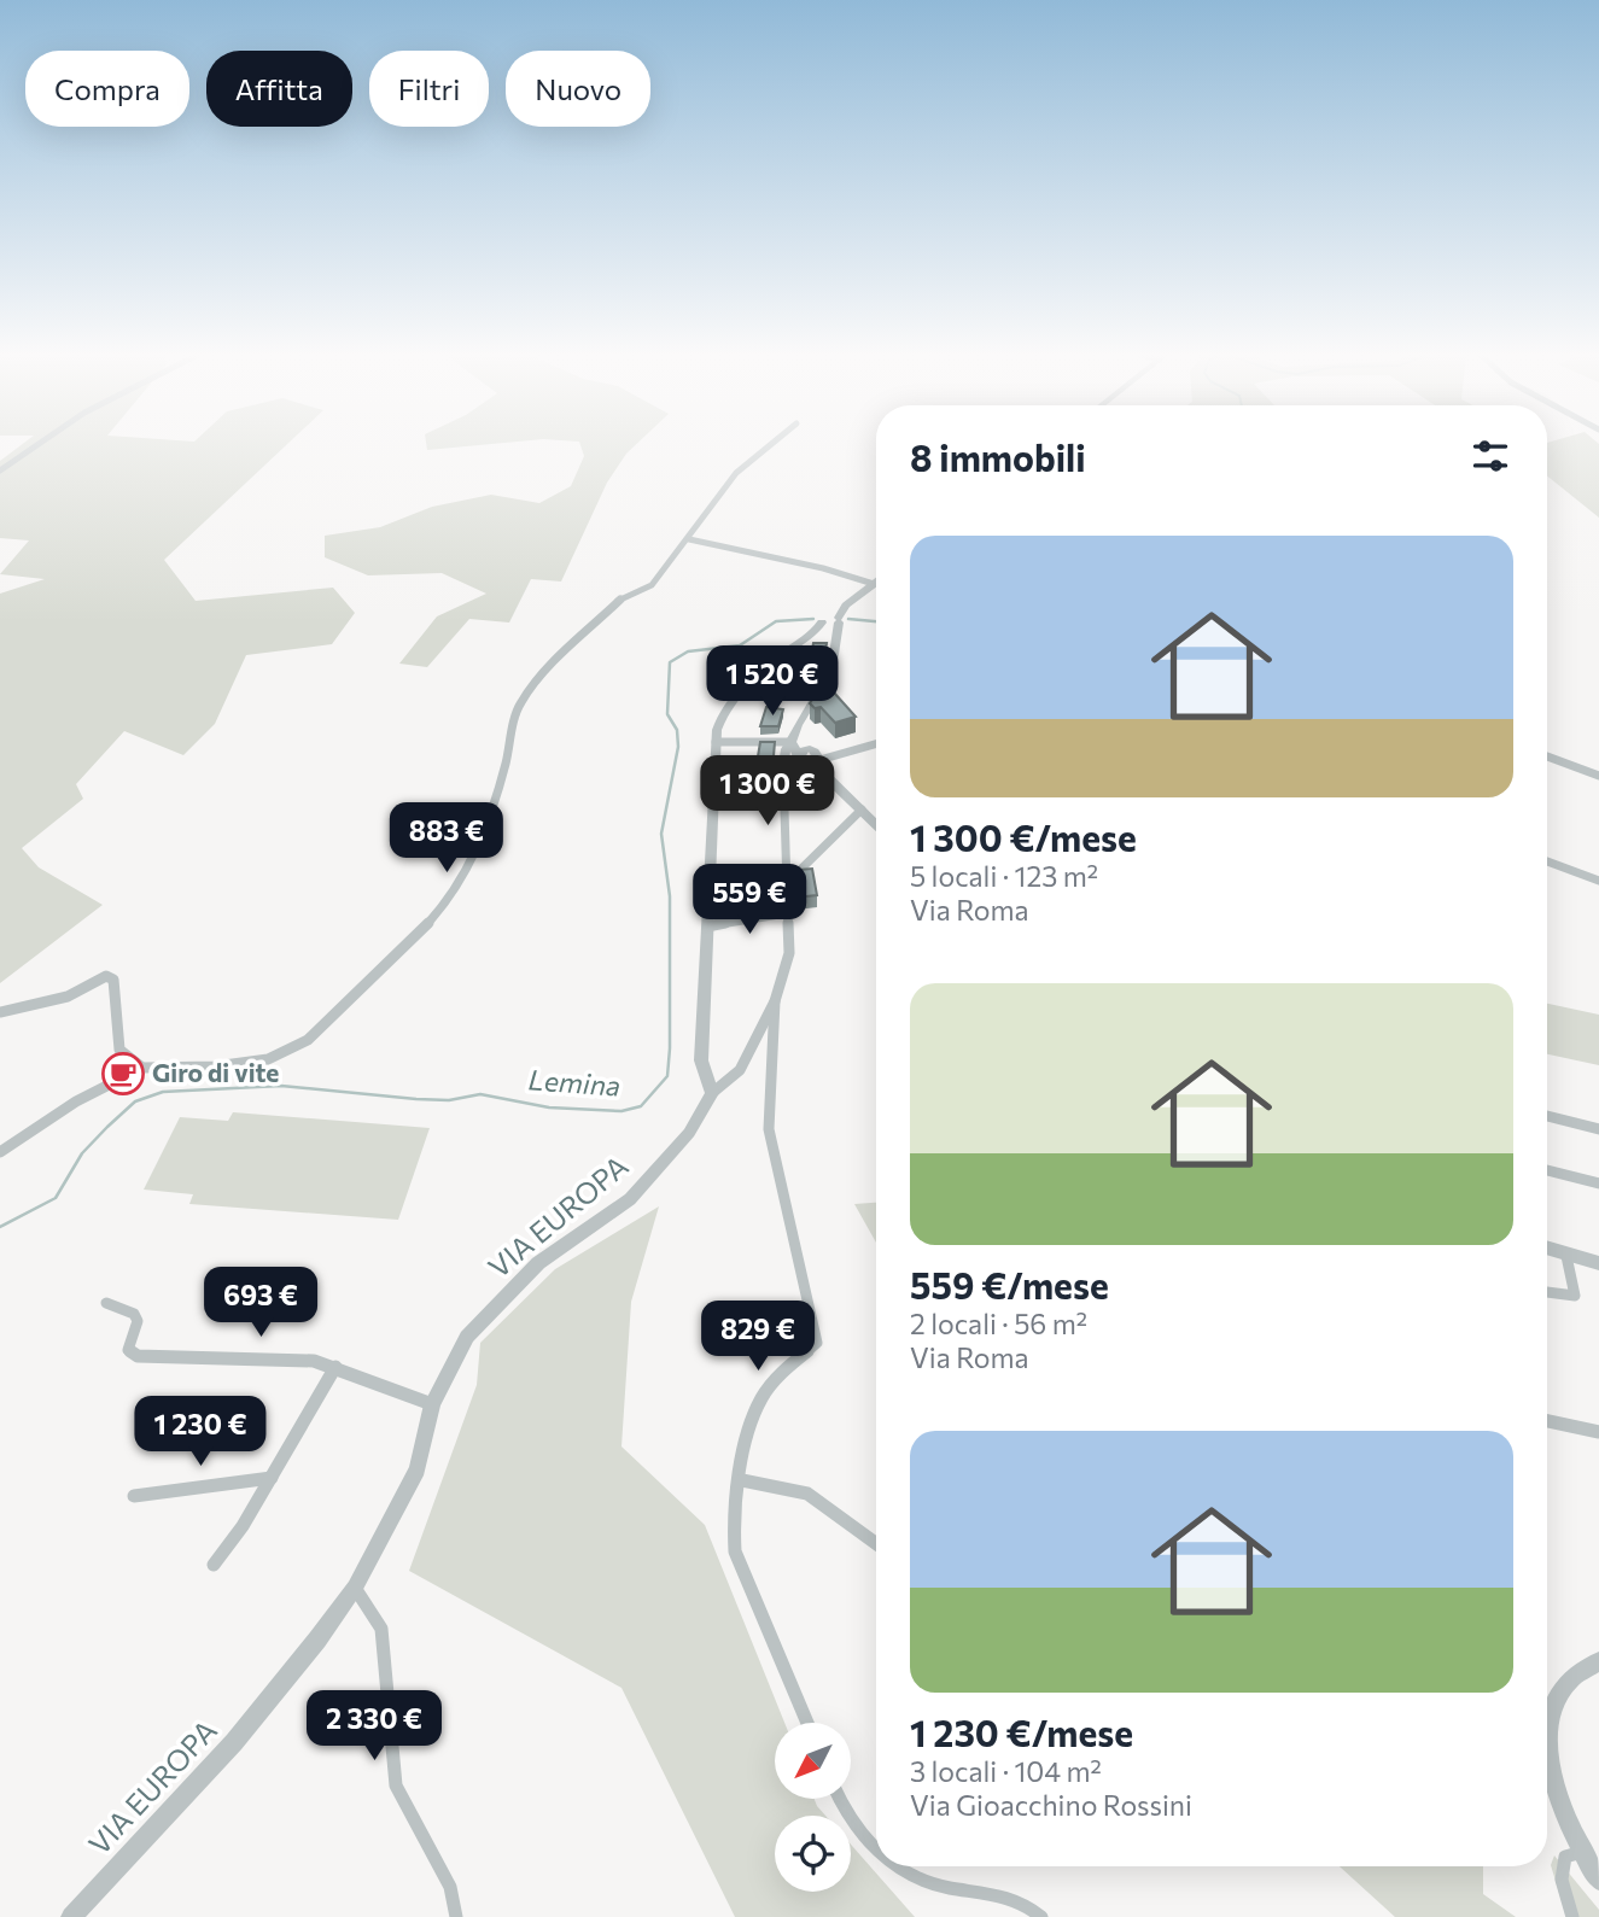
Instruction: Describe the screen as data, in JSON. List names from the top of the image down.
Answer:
{
  "streets": {
    "street": ["VIA EUROPA"]
  },
  "water": ["Lemina"],
  "places": {
    "cafe": ["Giro di vite"]
  },
  "north": "bottom left",
  "page": {
    "chip": [
      "Compra",
      "Affitta",
      "Filtri",
      "Nuovo"
    ],
    "heading": "8 immobili",
    "list": [
      {
        "name": "1 300 €/mese",
        "note": "5 locali · 123 m² · Via Roma"
      },
      {
        "name": "559 €/mese",
        "note": "2 locali · 56 m² · Via Roma"
      },
      {
        "name": "1 230 €/mese",
        "note": "3 locali · 104 m² · Via Gioacchino Rossini"
      }
    ],
    "price": [
      "1 520 €",
      "1 300 €",
      "883 €",
      "559 €",
      "693 €",
      "829 €",
      "1 230 €",
      "2 330 €"
    ]
  }
}
